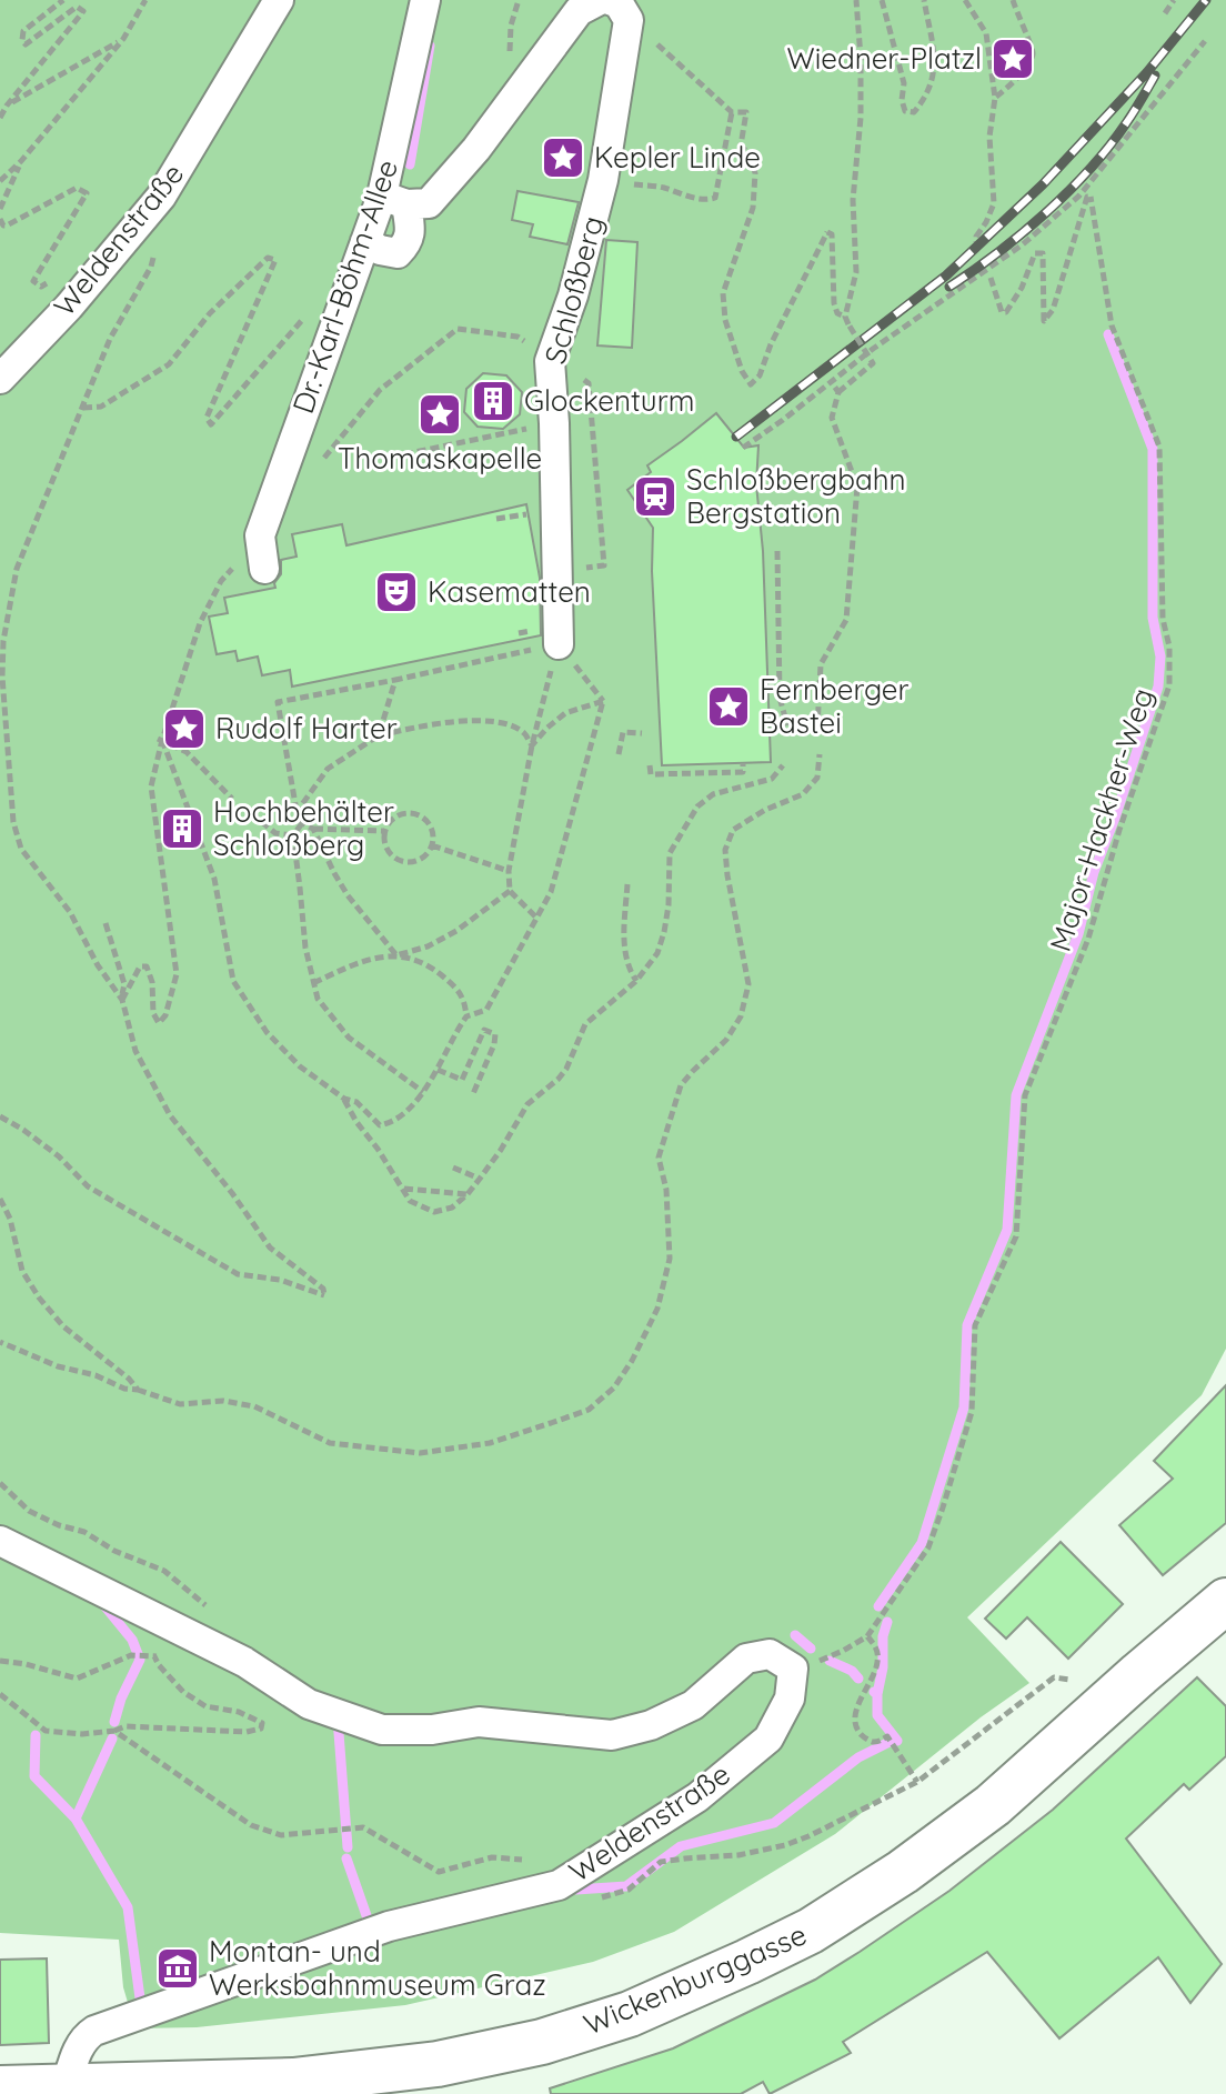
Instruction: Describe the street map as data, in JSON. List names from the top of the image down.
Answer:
{
  "streets": {
    "main road": ["Wickenburggasse"],
    "street": ["Weldenstraße", "Dr.-Karl-Böhm-Allee", "Schloßberg"],
    "path": ["Major-Hackher-Weg"]
  },
  "crossings": [
    ["Weldenstraße", "Major-Hackher-Weg"],
    ["Weldenstraße", "Wickenburggasse"]
  ],
  "places": {
    "place": [
      "Wiedner-Platzl",
      "Kepler Linde",
      "Thomaskapelle",
      "Fernberger Bastei",
      "Rudolf Harter"
    ],
    "building": ["Glockenturm", "Hochbehälter Schloßberg"],
    "station": ["Schloßbergbahn Bergstation"],
    "theatre": ["Kasematten"],
    "museum": ["Montan- und Werksbahnmuseum Graz"]
  }
}
